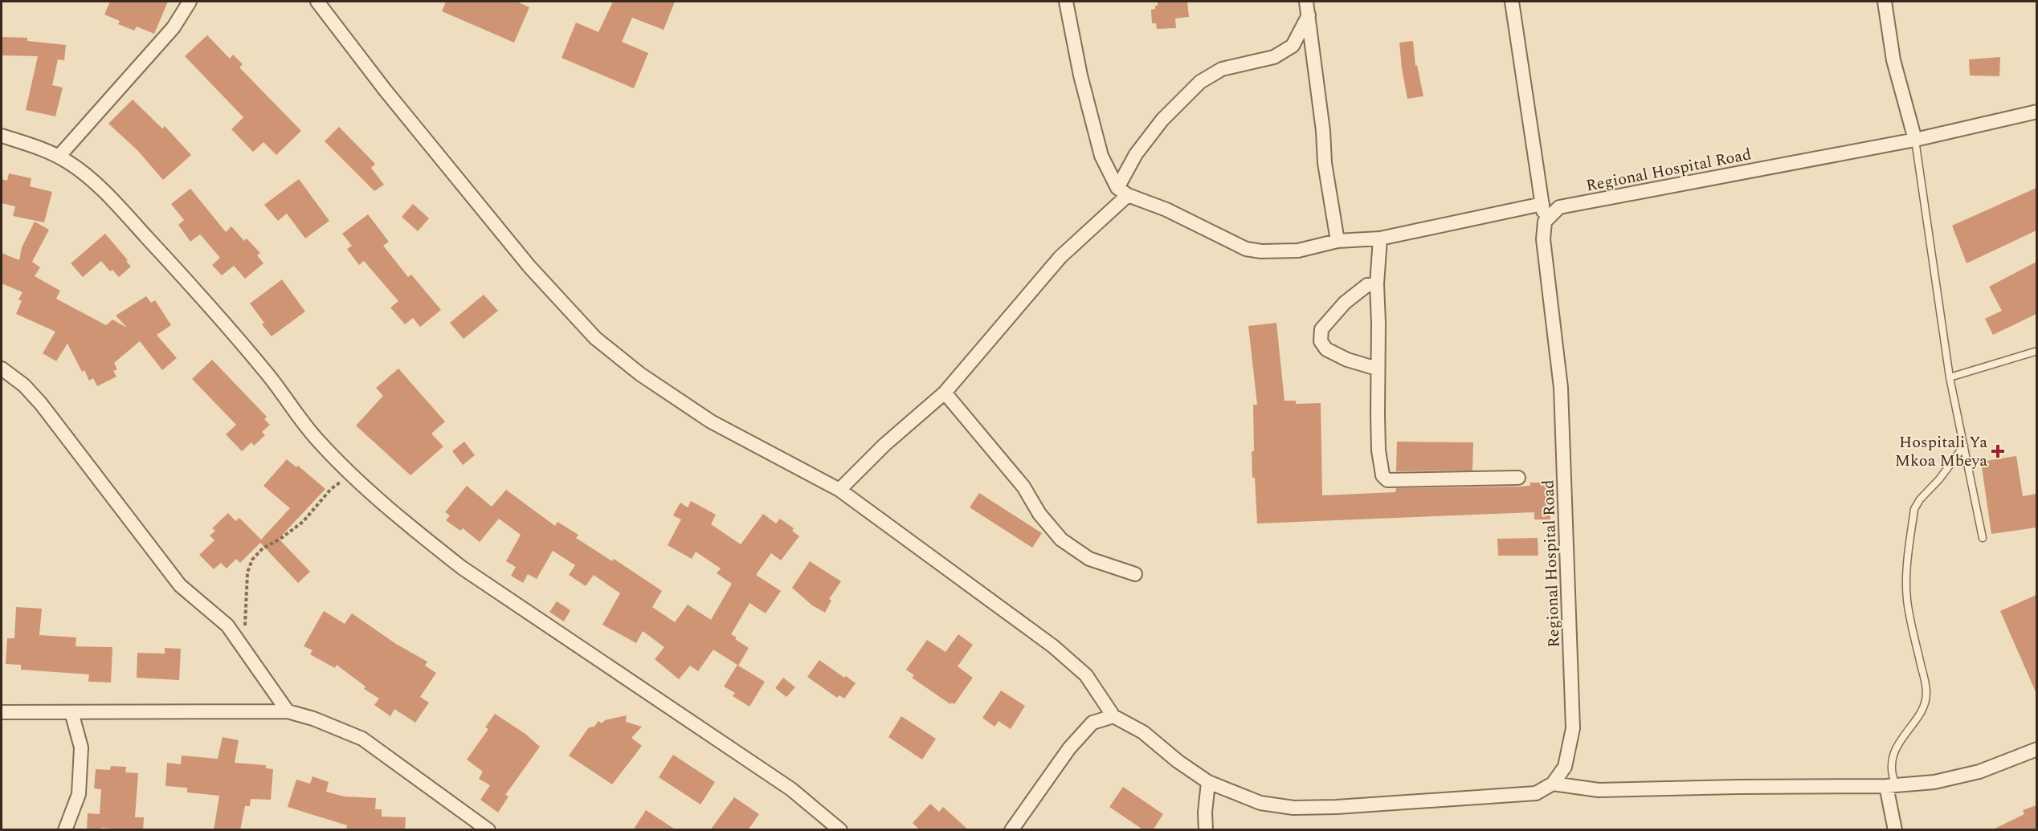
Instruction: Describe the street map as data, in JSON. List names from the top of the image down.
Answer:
{
  "streets": {
    "street": ["Regional Hospital Road"]
  },
  "places": {
    "health": ["Hospitali Ya Mkoa Mbeya"]
  }
}
